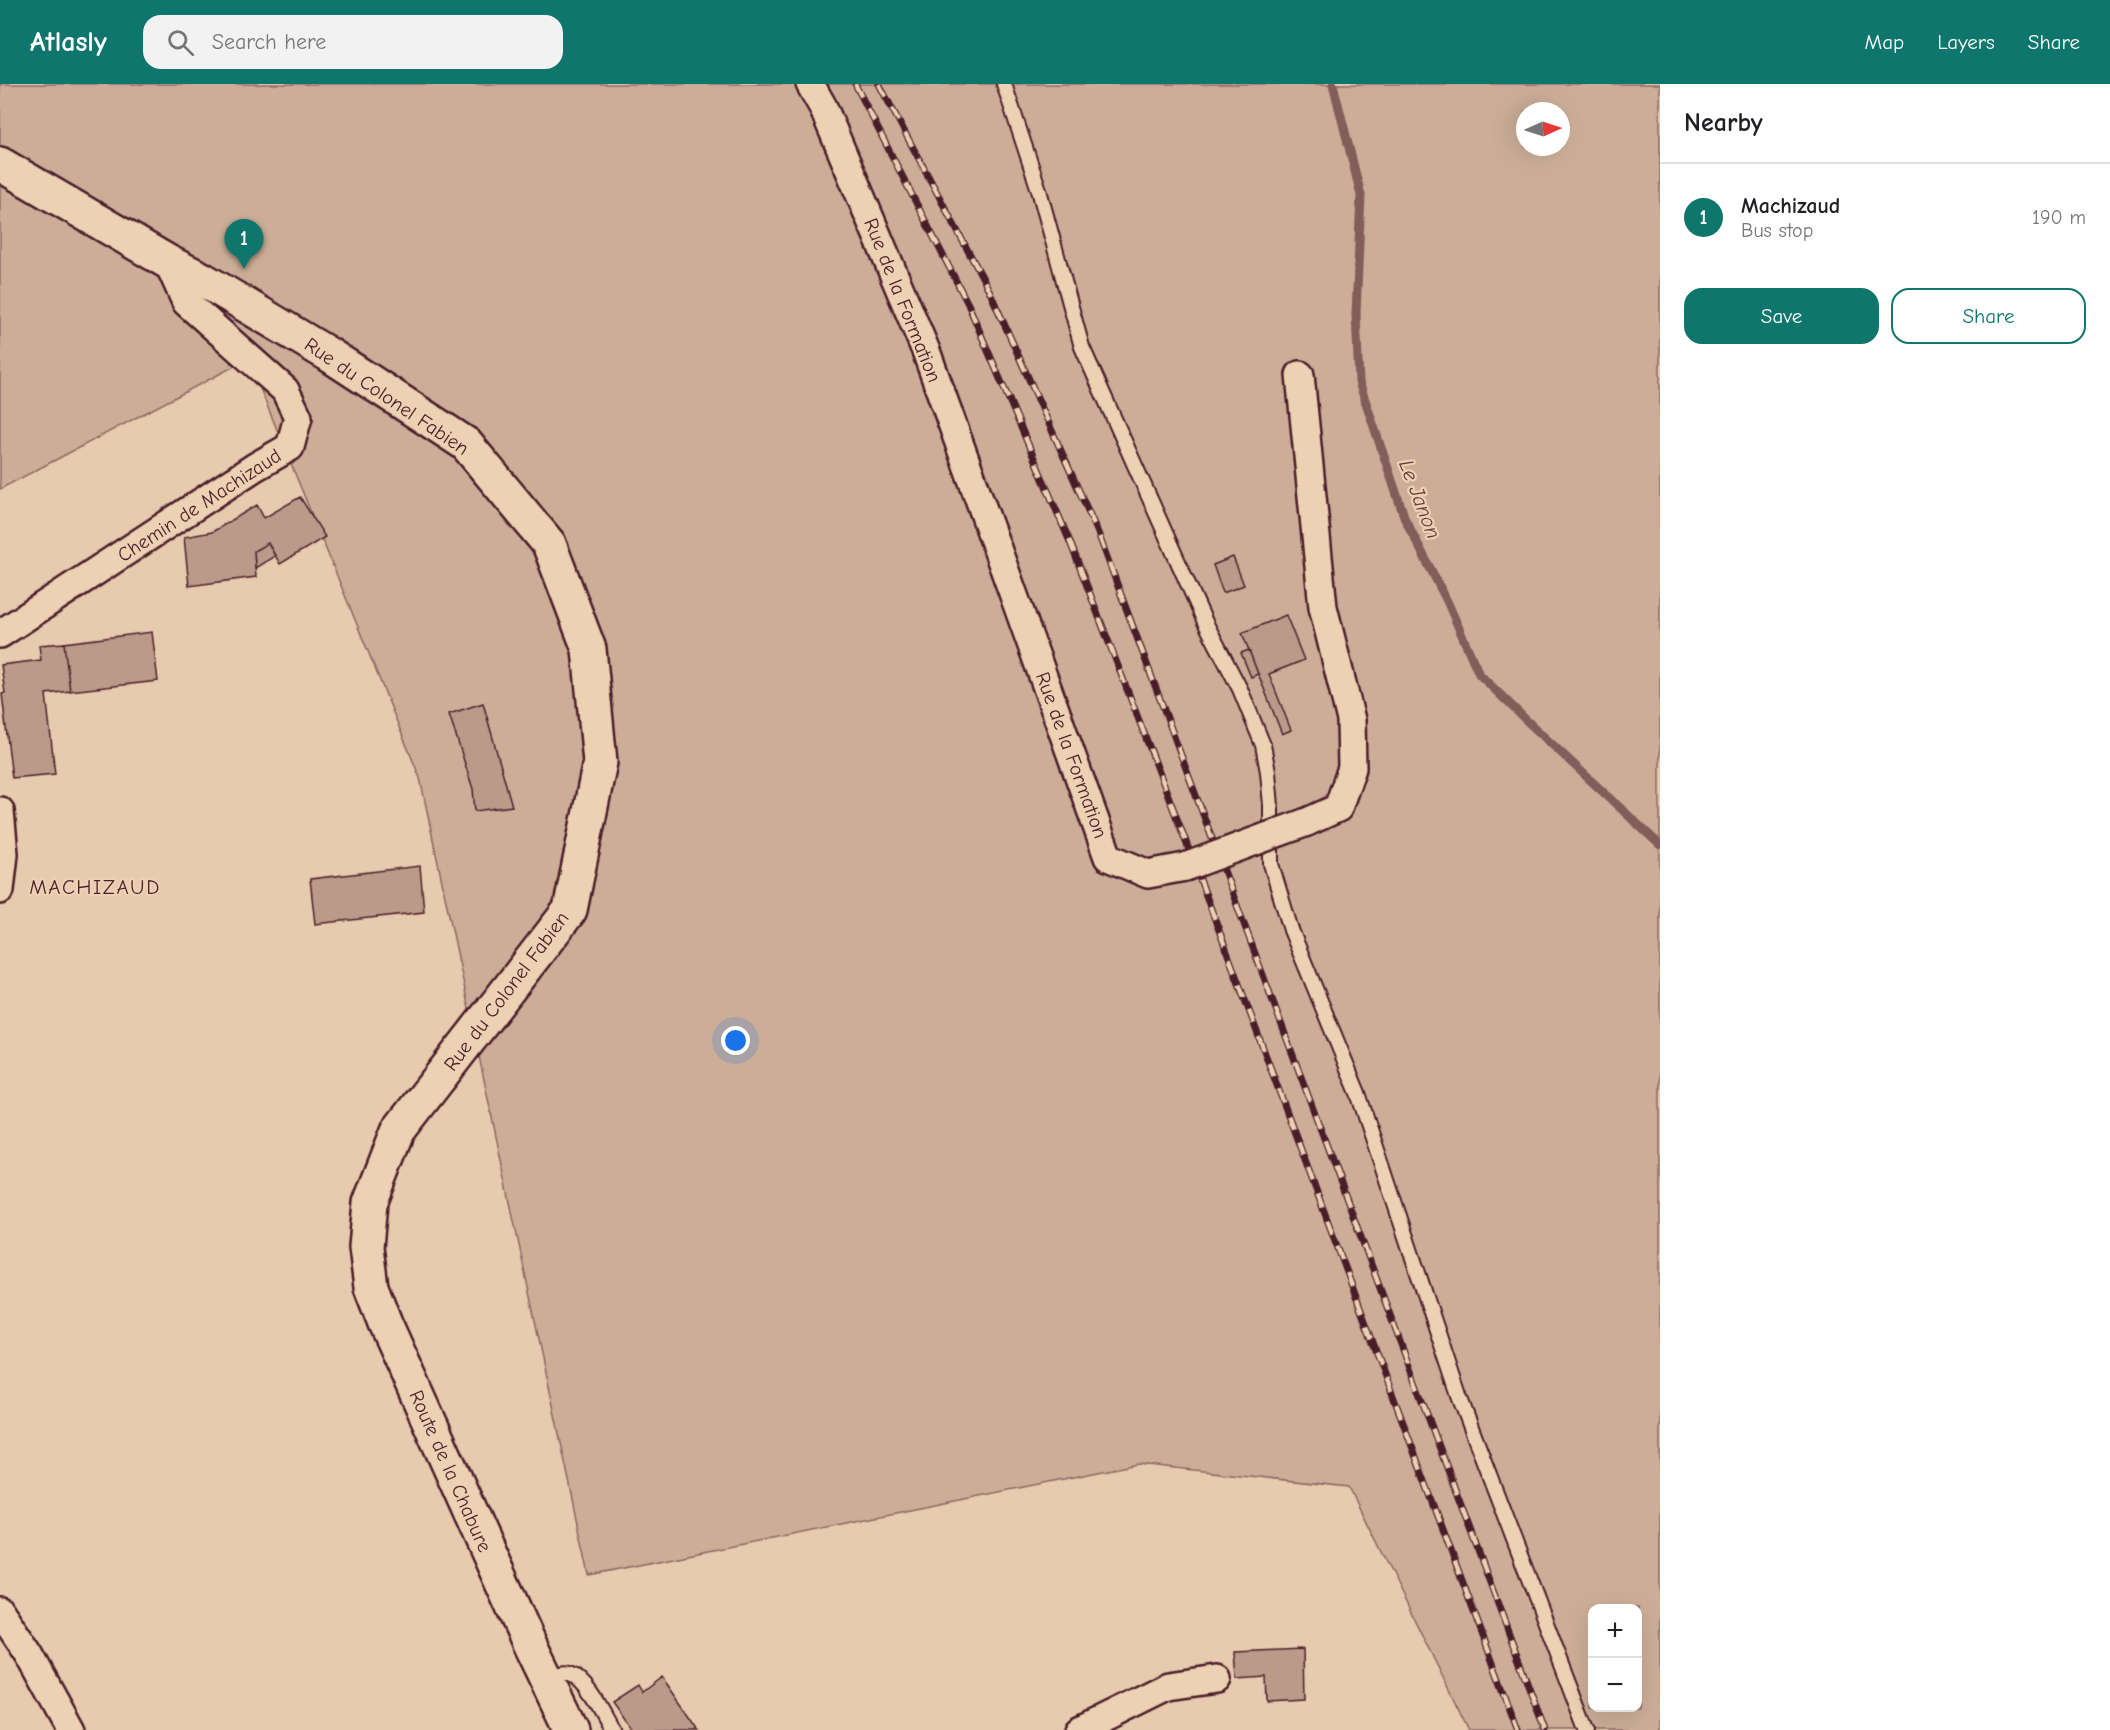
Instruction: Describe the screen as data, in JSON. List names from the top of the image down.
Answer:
{
  "streets": {
    "main road": ["Rue du Colonel Fabien", "Route de la Chabure"],
    "street": ["Rue de la Formation", "Chemin de Machizaud"]
  },
  "crossings": [
    ["Rue du Colonel Fabien", "Chemin de Machizaud"],
    ["Rue du Colonel Fabien", "Route de la Chabure"]
  ],
  "districts": ["MACHIZAUD"],
  "water": ["Le Janon"],
  "north": "right",
  "page": {
    "header": "Atlasly",
    "search": "Search here",
    "nav": ["Map", "Layers", "Share"],
    "heading": "Nearby",
    "list": [
      {
        "mark": "1",
        "name": "Machizaud",
        "note": "Bus stop",
        "value": "190 m"
      }
    ],
    "pins": "1",
    "buttons": ["Save", "Share"],
    "map_buttons": ["+", "−"]
  }
}
